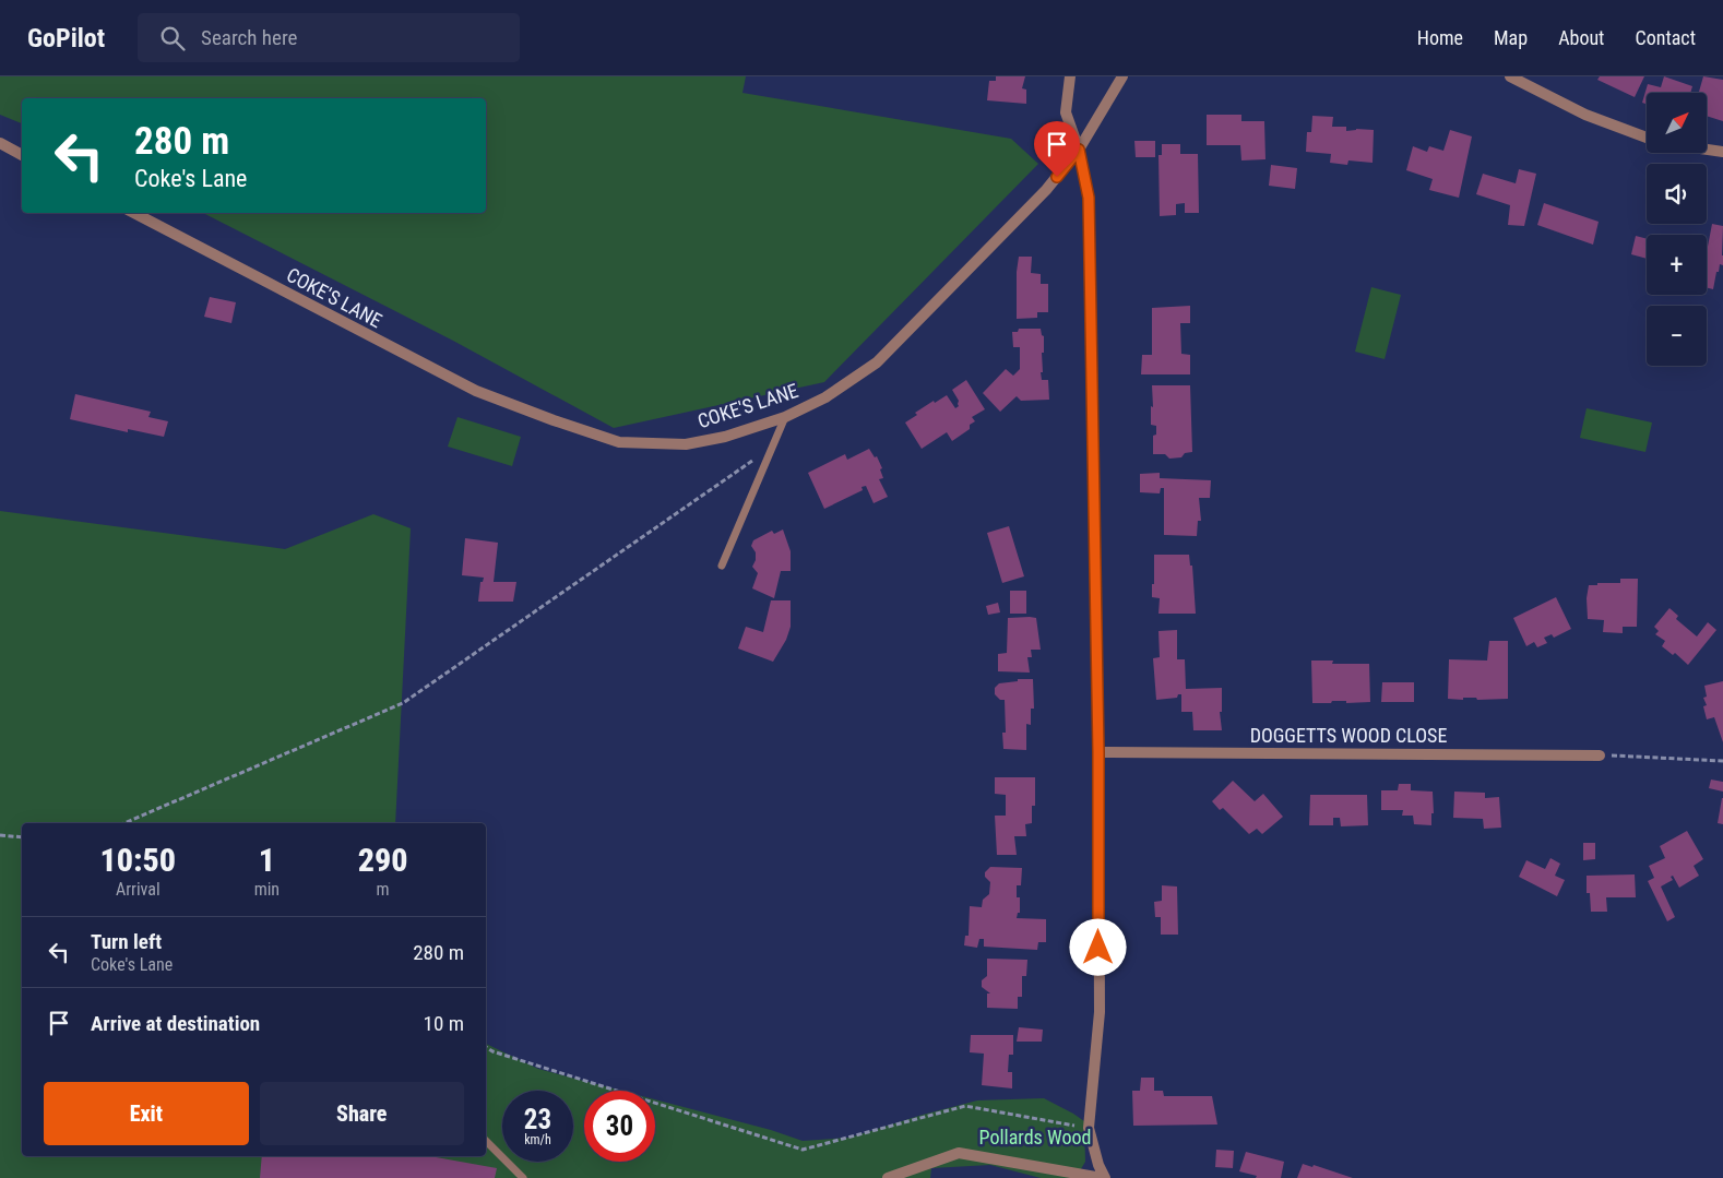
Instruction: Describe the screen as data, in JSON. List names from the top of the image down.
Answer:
{
  "streets": {
    "street": ["COKE'S LANE", "DOGGETTS WOOD CLOSE"]
  },
  "parks": ["Pollards Wood"],
  "north": "top right",
  "page": {
    "header": "GoPilot",
    "search": "Search here",
    "nav": [
      "Home",
      "Map",
      "About",
      "Contact"
    ],
    "map_buttons": ["+", "−"],
    "turn": ["280 m", "Coke's Lane"],
    "eta": [
      "10:50",
      "Arrival",
      "1",
      "min",
      "290",
      "m"
    ],
    "list": [
      {
        "name": "Turn left",
        "note": "Coke's Lane",
        "value": "280 m"
      },
      {
        "name": "Arrive at destination",
        "value": "10 m"
      }
    ],
    "buttons": ["Exit", "Share"],
    "speed": "23 km/h",
    "limit": "30"
  }
}
